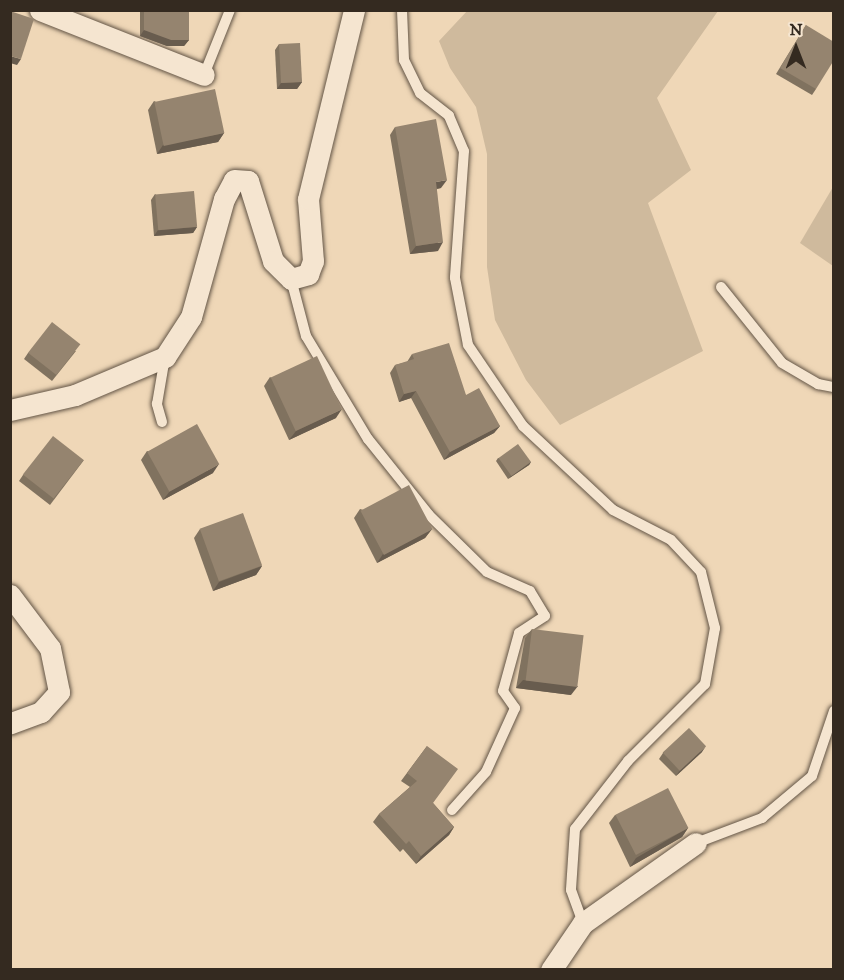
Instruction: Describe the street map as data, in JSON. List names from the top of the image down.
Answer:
{
  "north": "top"
}
